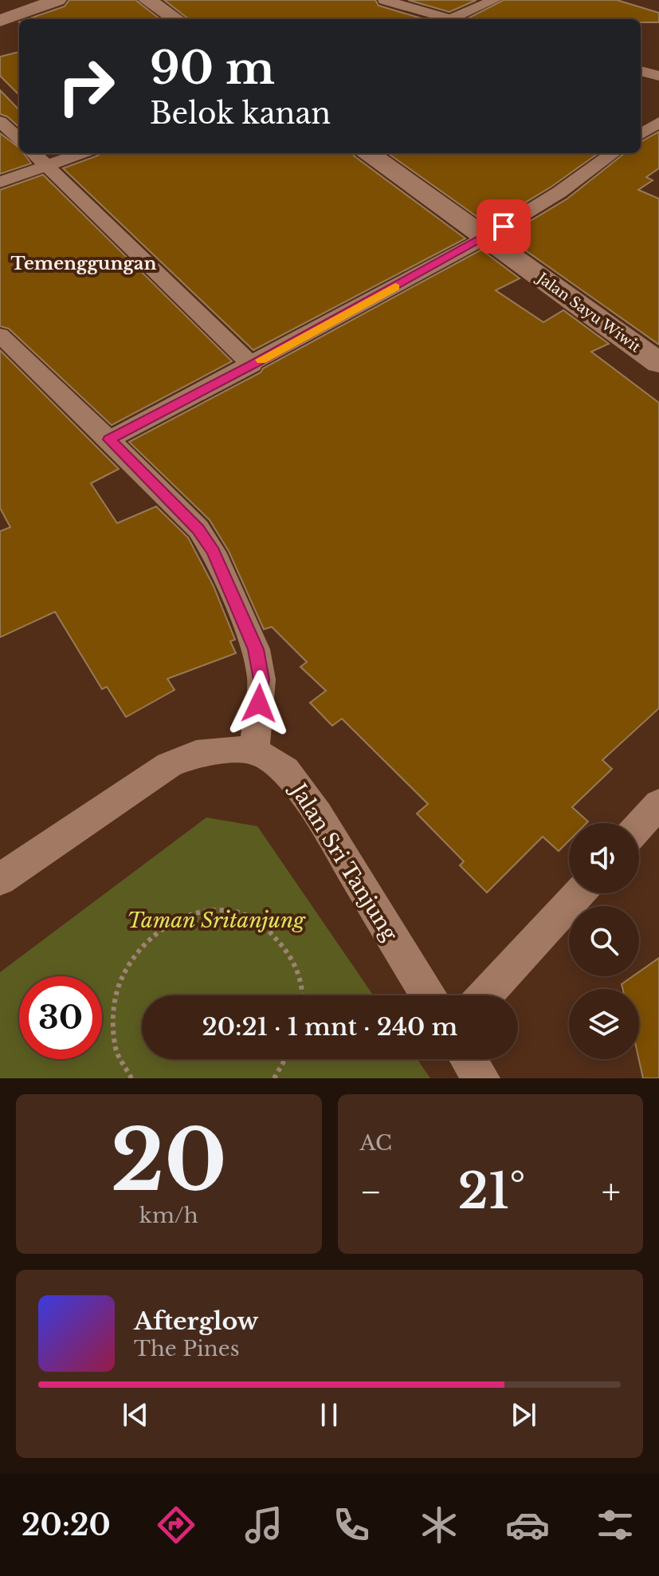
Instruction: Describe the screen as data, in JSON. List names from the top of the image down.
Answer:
{
  "streets": {
    "main road": ["Jalan Sayu Wiwit"],
    "street": ["Jalan Sri Tanjung"]
  },
  "districts": ["Temenggungan"],
  "parks": ["Taman Sritanjung"],
  "page": {
    "turn": ["90 m", "Belok kanan"],
    "limit": "30",
    "trip": "20:21 · 1 mnt · 240 m",
    "tile": [
      ["20", "km/h"],
      "AC"
    ],
    "heat": ["−", "21°", "+"],
    "song": ["Afterglow", "The Pines"],
    "tabs": "20:20"
  }
}
